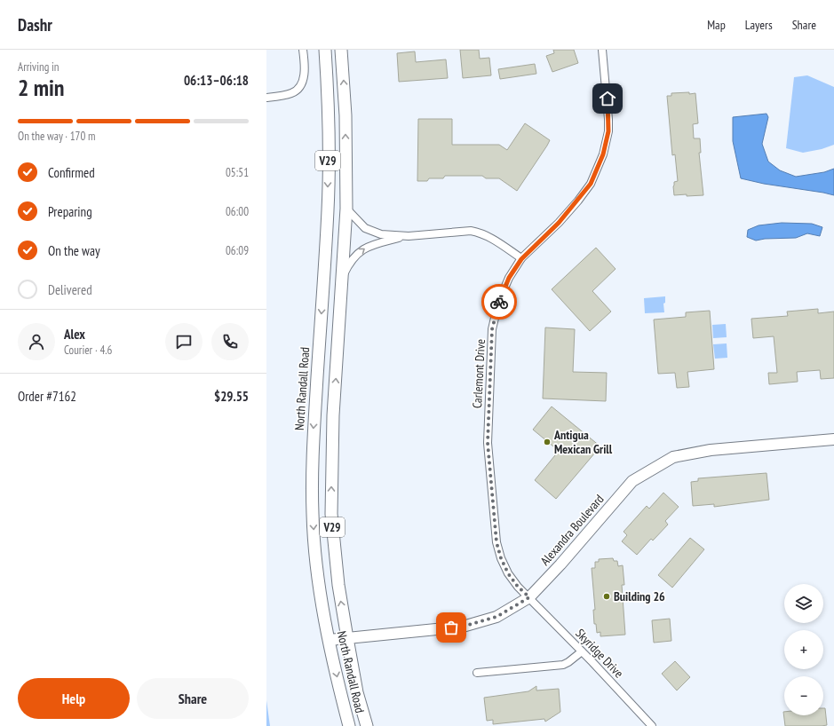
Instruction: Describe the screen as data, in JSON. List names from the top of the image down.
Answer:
{
  "streets": {
    "main road": ["V29", "North Randall Road"],
    "street": ["Carlemont Drive", "Alexandra Boulevard", "Skyridge Drive"]
  },
  "crossings": [
    ["Carlemont Drive", "Alexandra Boulevard"],
    ["Carlemont Drive", "Skyridge Drive"],
    ["North Randall Road", "Alexandra Boulevard"],
    ["Alexandra Boulevard", "Skyridge Drive"]
  ],
  "places": ["Antigua Mexican Grill", "Building 26"],
  "page": {
    "header": "Dashr",
    "nav": ["Map", "Layers", "Share"],
    "heading": ["2 min", "Arriving in", "06:13–06:18"],
    "panel": [
      "Alex",
      "Courier · 4.6",
      "Order #7162",
      "$29.55"
    ],
    "bar": "On the way · 170 m",
    "list": [
      ["Confirmed", "05:51"],
      ["Preparing", "06:00"],
      ["On the way", "06:09"],
      "Delivered"
    ],
    "map_buttons": ["+", "−"],
    "buttons": ["Help", "Share"]
  }
}
